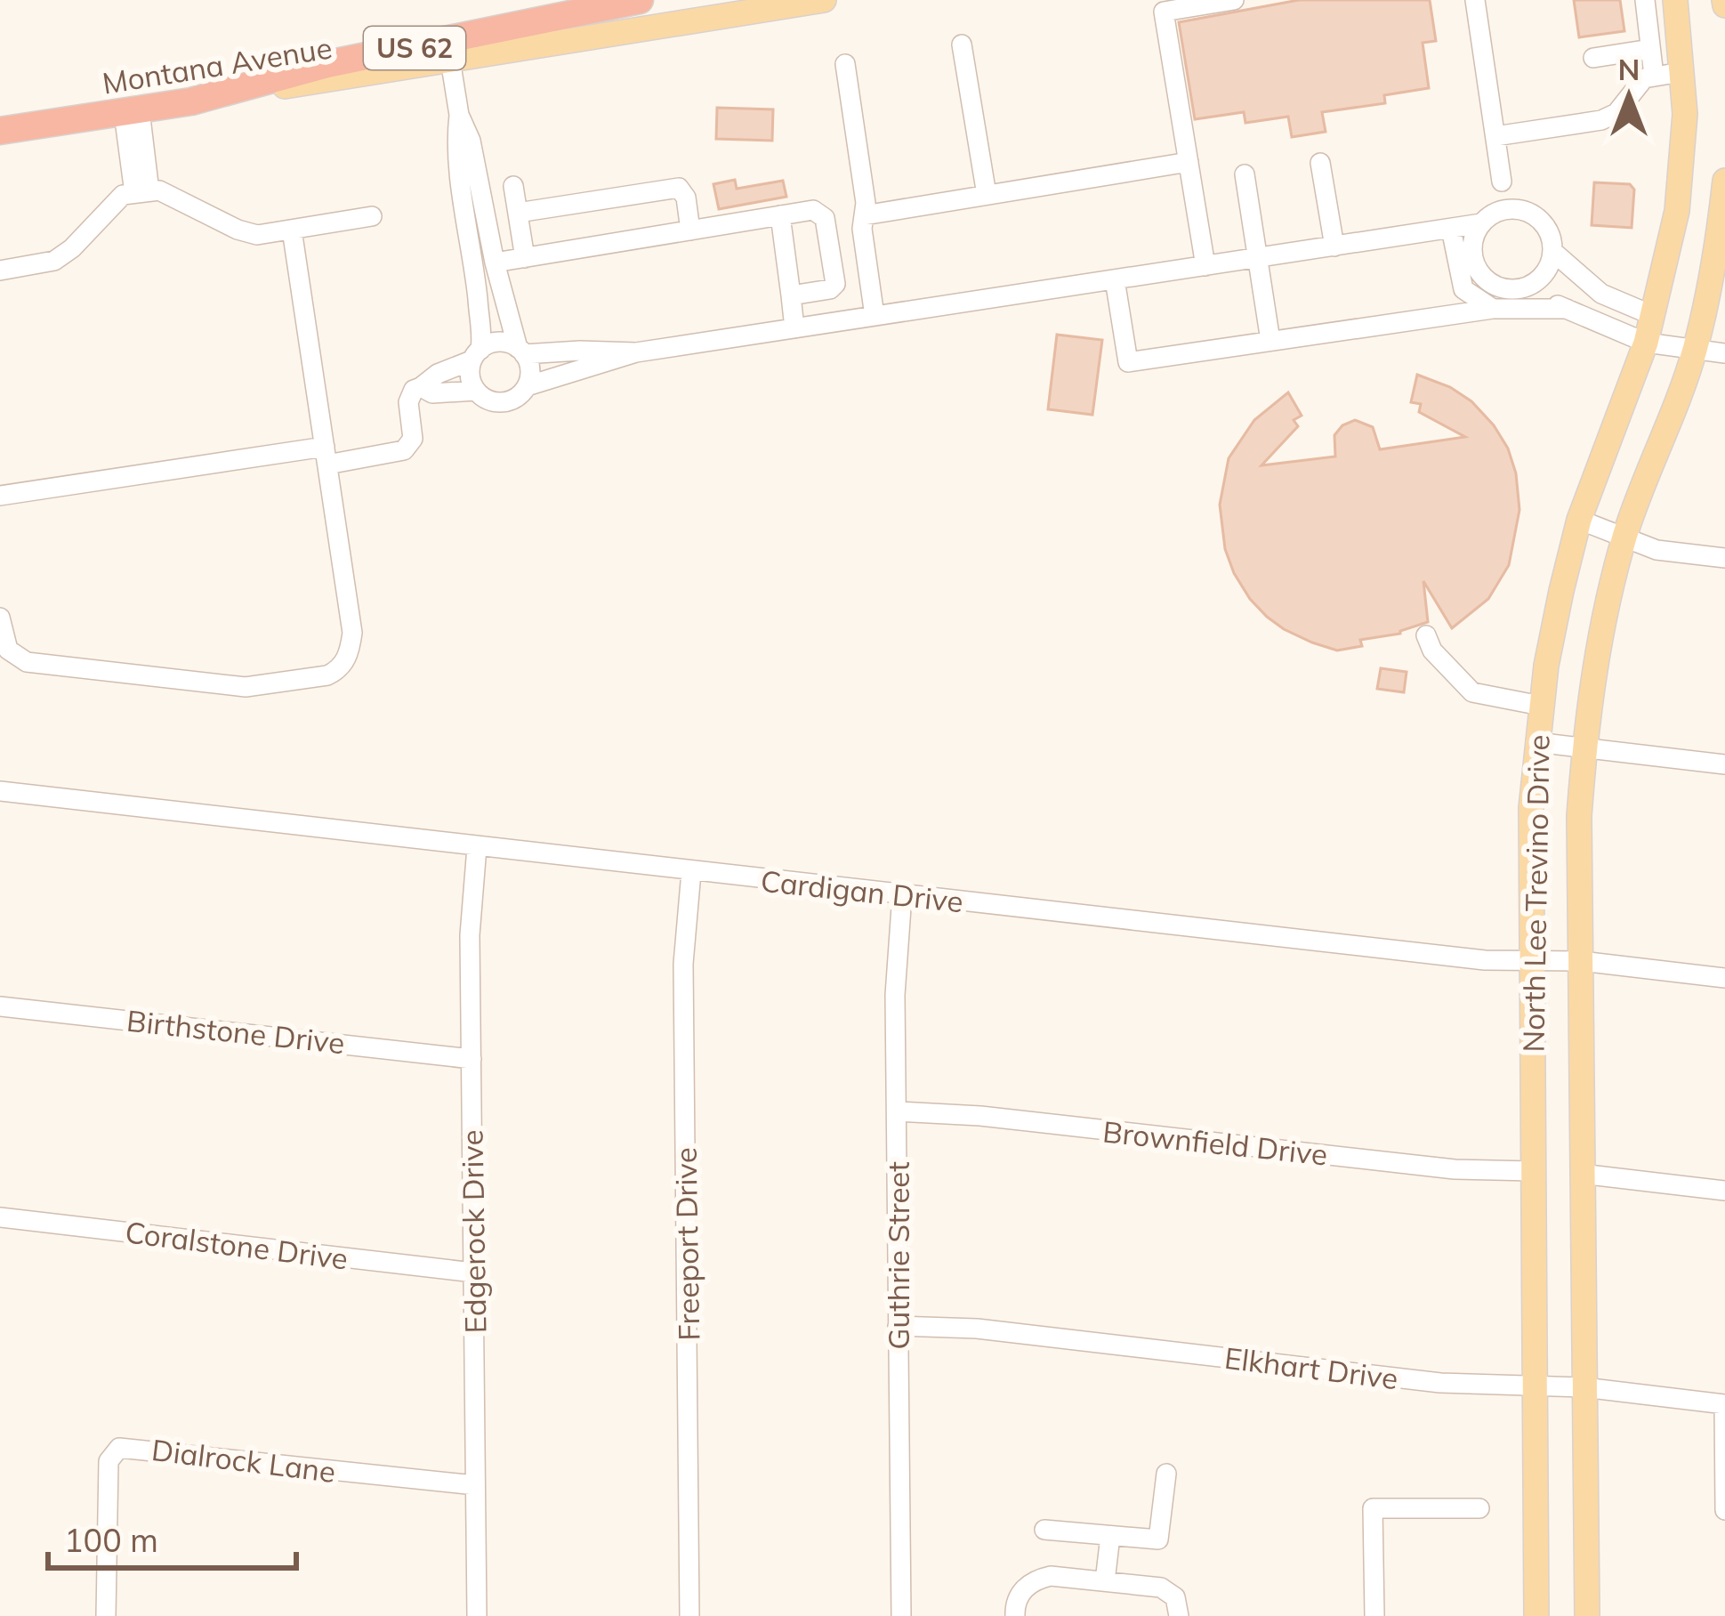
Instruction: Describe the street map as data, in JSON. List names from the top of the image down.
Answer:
{
  "streets": {
    "highway": ["US 62", "Montana Avenue"],
    "main road": ["North Lee Trevino Drive"],
    "street": [
      "Cardigan Drive",
      "Birthstone Drive",
      "Brownfield Drive",
      "Edgerock Drive",
      "Freeport Drive",
      "Coralstone Drive",
      "Guthrie Street",
      "Elkhart Drive",
      "Dialrock Lane"
    ]
  },
  "crossings": [
    ["US 62", "Montana Avenue"],
    ["Cardigan Drive", "North Lee Trevino Drive"],
    ["Cardigan Drive", "Edgerock Drive"],
    ["Cardigan Drive", "Freeport Drive"],
    ["Cardigan Drive", "Guthrie Street"],
    ["North Lee Trevino Drive", "Brownfield Drive"],
    ["North Lee Trevino Drive", "Elkhart Drive"],
    ["Birthstone Drive", "Edgerock Drive"],
    ["Brownfield Drive", "Guthrie Street"],
    ["Edgerock Drive", "Coralstone Drive"],
    ["Edgerock Drive", "Dialrock Lane"],
    ["Guthrie Street", "Elkhart Drive"]
  ],
  "scale_bar": "100 m",
  "north": "top"
}
